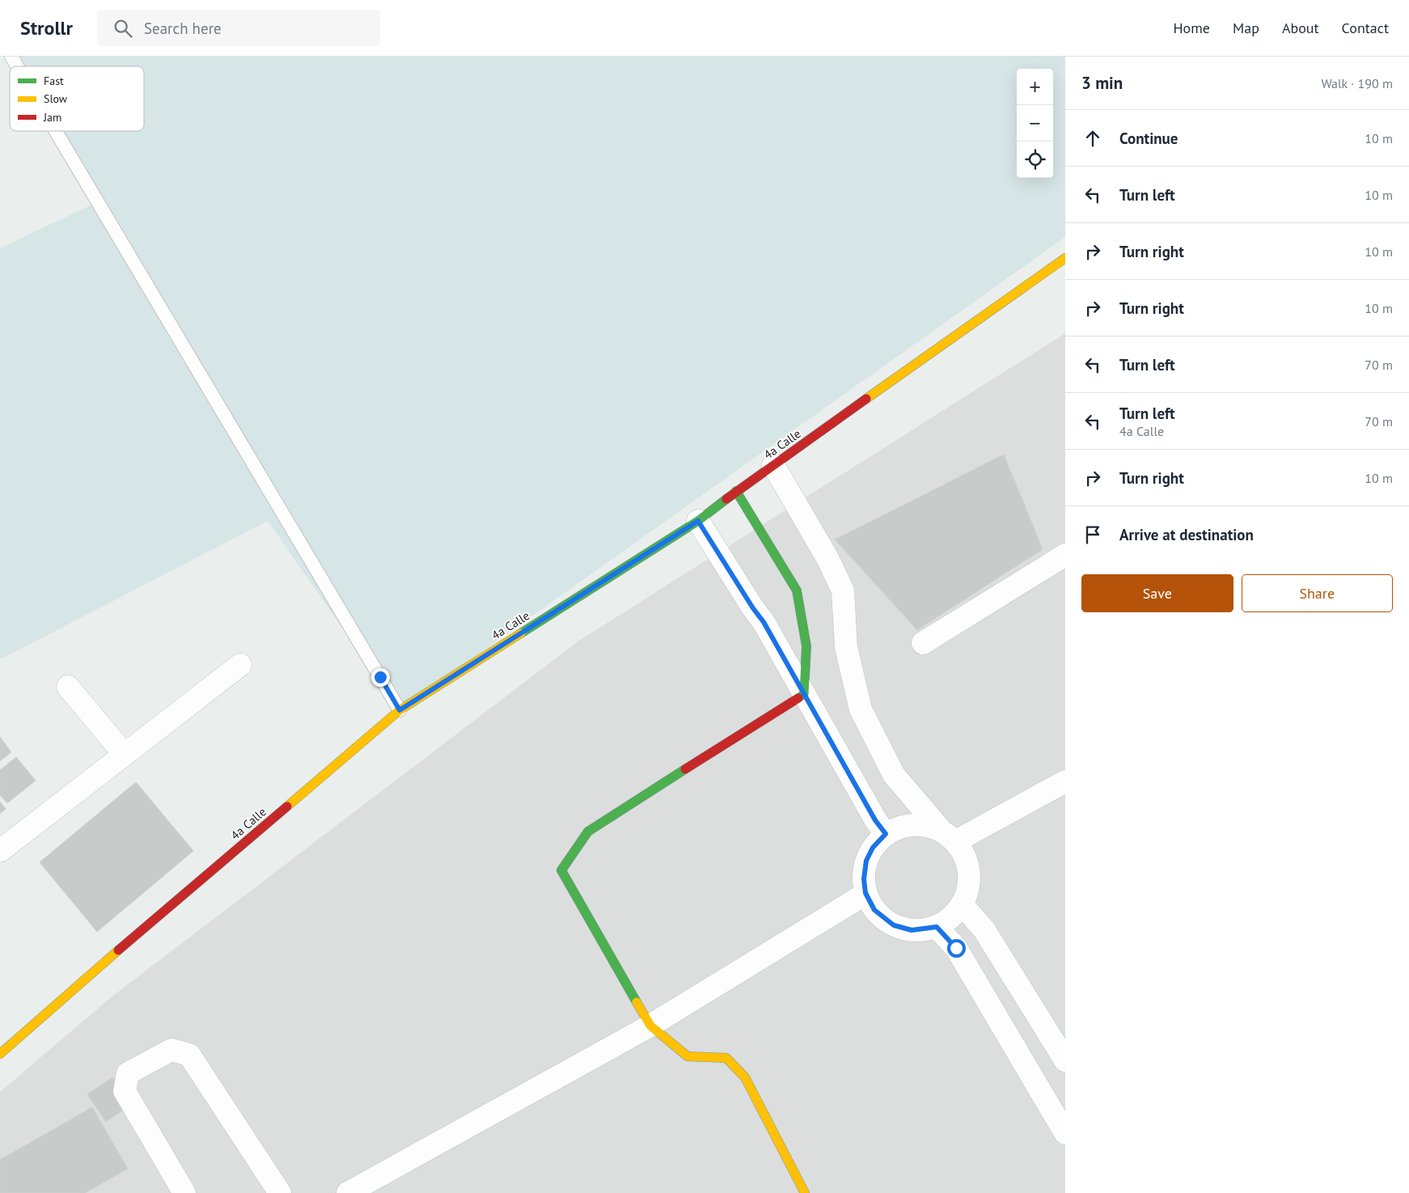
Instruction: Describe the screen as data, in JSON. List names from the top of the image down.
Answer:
{
  "streets": {
    "main road": ["4a Calle"]
  },
  "legend": ["Fast", "Slow", "Jam"],
  "page": {
    "header": "Strollr",
    "search": "Search here",
    "nav": [
      "Home",
      "Map",
      "About",
      "Contact"
    ],
    "heading": ["3 min", "Walk · 190 m"],
    "map_buttons": ["+", "−"],
    "list": [
      ["Continue", "10 m"],
      ["Turn left", "10 m"],
      ["Turn right", "10 m"],
      ["Turn right", "10 m"],
      ["Turn left", "70 m"],
      ["Turn left", "4a Calle", "70 m"],
      ["Turn right", "10 m"],
      "Arrive at destination"
    ],
    "buttons": ["Save", "Share"]
  }
}
